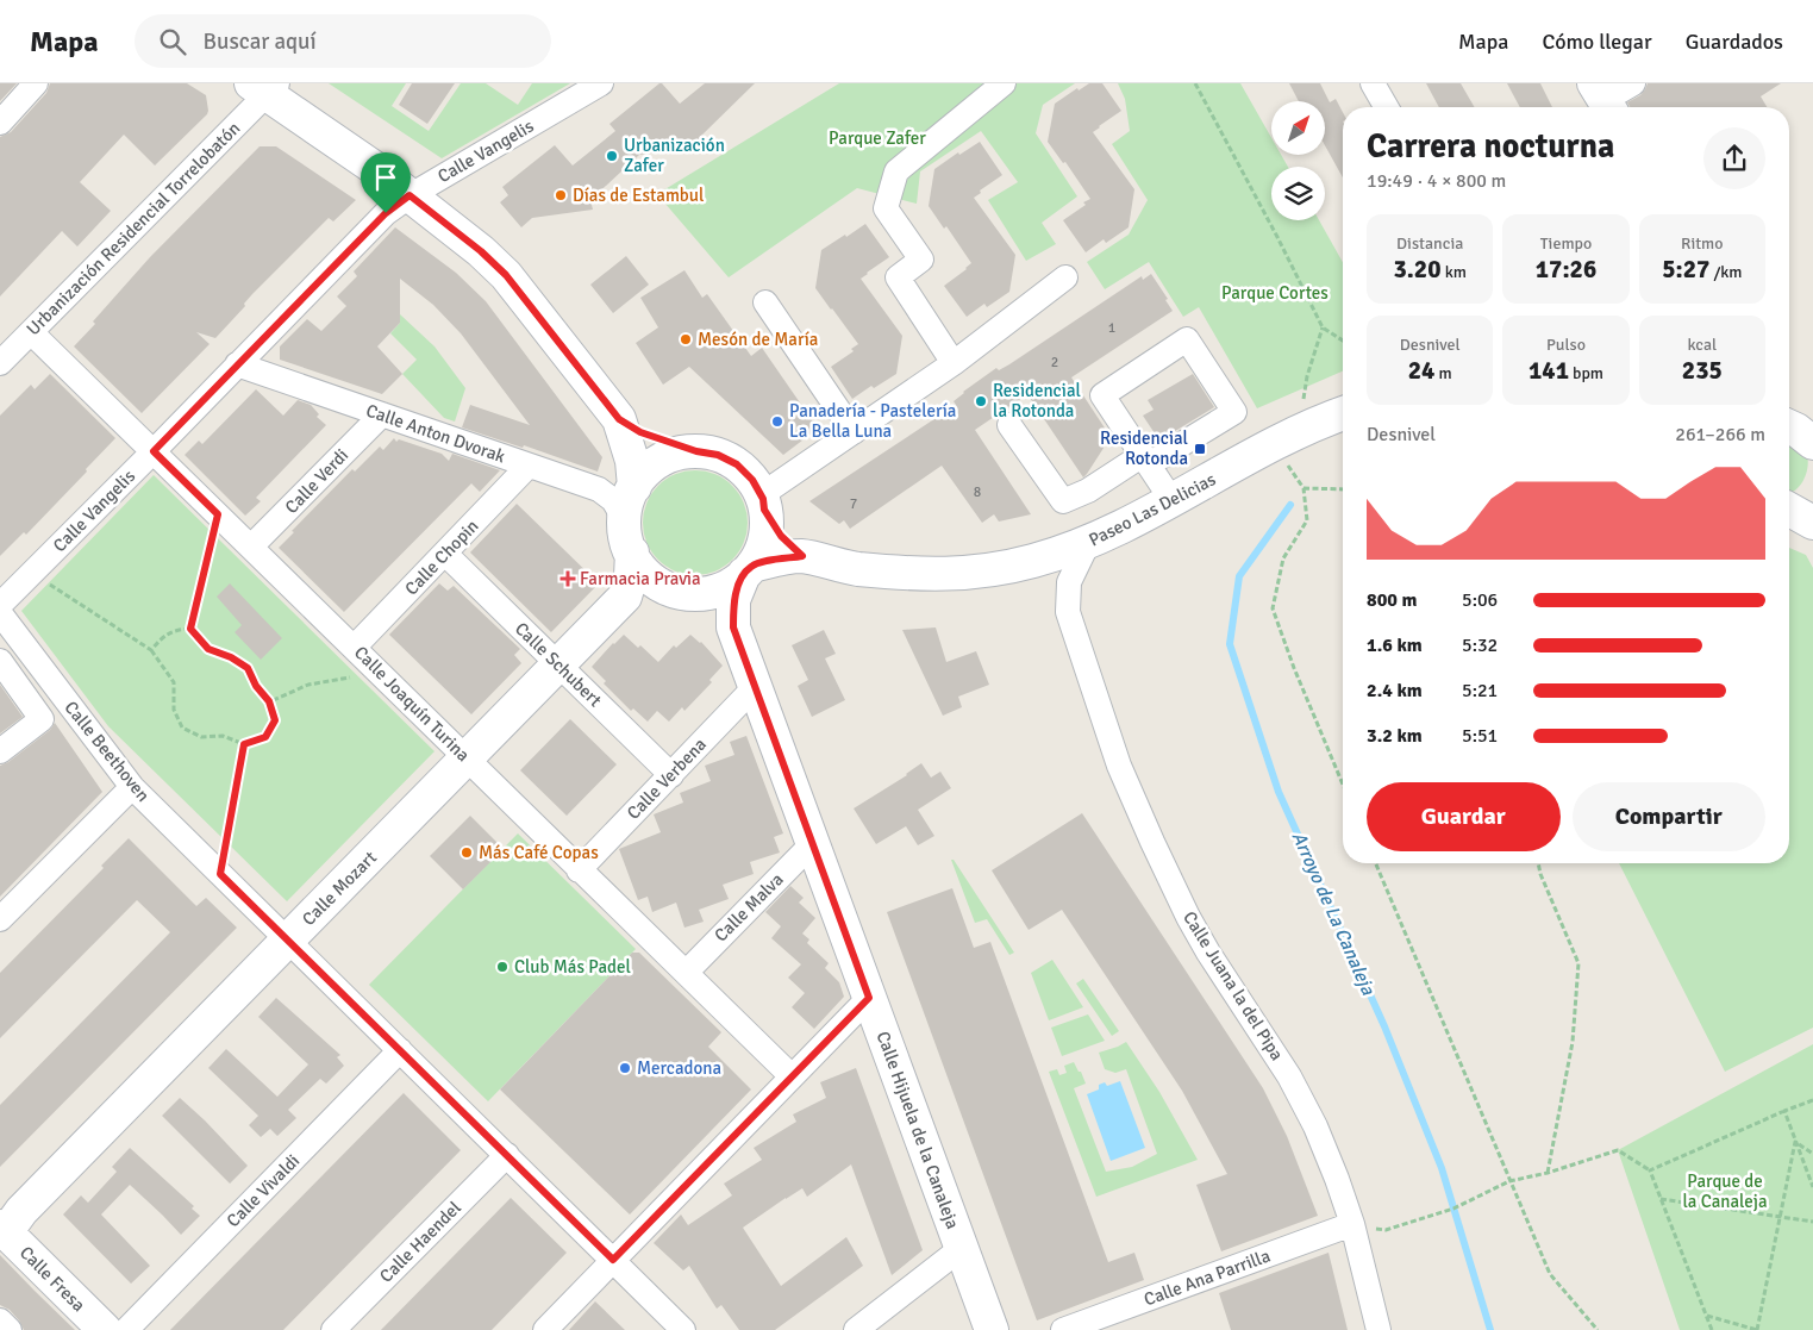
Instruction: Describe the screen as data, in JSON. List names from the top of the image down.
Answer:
{
  "streets": {
    "street": [
      "Calle Vangelis",
      "Urbanización Residencial Torrelobatón",
      "Calle Anton Dvorak",
      "Calle Verdi",
      "Paseo Las Delicias",
      "Calle Chopin",
      "Calle Schubert",
      "Calle Joaquín Turina",
      "Calle Beethoven",
      "Calle Verbena",
      "Calle Mozart",
      "Calle Malva",
      "Calle Juana la del Pipa",
      "Calle Hijuela de la Canaleja",
      "Calle Vivaldi",
      "Calle Haendel",
      "Calle Ana Parrilla",
      "Calle Fresa"
    ]
  },
  "crossings": [
    ["Calle Vangelis", "Calle Anton Dvorak"],
    ["Calle Vangelis", "Calle Joaquín Turina"],
    ["Urbanización Residencial Torrelobatón", "Calle Joaquín Turina"],
    ["Calle Anton Dvorak", "Calle Verdi"],
    ["Calle Anton Dvorak", "Paseo Las Delicias"],
    ["Calle Anton Dvorak", "Calle Chopin"],
    ["Calle Anton Dvorak", "Calle Hijuela de la Canaleja"],
    ["Calle Verdi", "Calle Joaquín Turina"],
    ["Paseo Las Delicias", "Calle Juana la del Pipa"],
    ["Paseo Las Delicias", "Calle Hijuela de la Canaleja"],
    ["Calle Chopin", "Calle Schubert"],
    ["Calle Chopin", "Calle Joaquín Turina"],
    ["Calle Schubert", "Calle Verbena"],
    ["Calle Schubert", "Calle Mozart"],
    ["Calle Joaquín Turina", "Calle Verbena"],
    ["Calle Joaquín Turina", "Calle Mozart"],
    ["Calle Joaquín Turina", "Calle Malva"],
    ["Calle Beethoven", "Calle Mozart"],
    ["Calle Beethoven", "Calle Vivaldi"],
    ["Calle Beethoven", "Calle Haendel"],
    ["Calle Verbena", "Calle Hijuela de la Canaleja"],
    ["Calle Mozart", "Calle Fresa"],
    ["Calle Malva", "Calle Hijuela de la Canaleja"],
    ["Calle Juana la del Pipa", "Calle Ana Parrilla"]
  ],
  "water": ["Arroyo de La Canaleja"],
  "parks": ["Parque Zafer", "Parque Cortes", "Parque de la Canaleja"],
  "places": {
    "other": [
      "Urbanización Zafer",
      "Días de Estambul",
      "Mesón de María",
      "Residencial la Rotonda",
      "Panadería - Pastelería La Bella Luna",
      "Más Café Copas",
      "Club Más Padel",
      "Mercadona"
    ],
    "transit": ["Residencial Rotonda"],
    "health": ["Farmacia Pravia"]
  },
  "house_numbers": [
    "1",
    "2",
    "8",
    "7"
  ],
  "north": "top right",
  "page": {
    "header": "Mapa",
    "search": "Buscar aquí",
    "nav": ["Mapa", "Cómo llegar", "Guardados"],
    "heading": ["Carrera nocturna", "19:49 · 4 × 800 m"],
    "stats": [
      ["Distancia", "3.20 km"],
      ["Tiempo", "17:26"],
      ["Ritmo", "5:27 /km"],
      ["Desnivel", "24 m"],
      ["Pulso", "141 bpm"],
      ["kcal", "235"]
    ],
    "chart": ["Desnivel", "261–266 m"],
    "list": [
      {
        "name": "800 m",
        "note": "5:06"
      },
      {
        "name": "1.6 km",
        "note": "5:32"
      },
      {
        "name": "2.4 km",
        "note": "5:21"
      },
      {
        "name": "3.2 km",
        "note": "5:51"
      }
    ],
    "buttons": ["Guardar", "Compartir"]
  }
}
